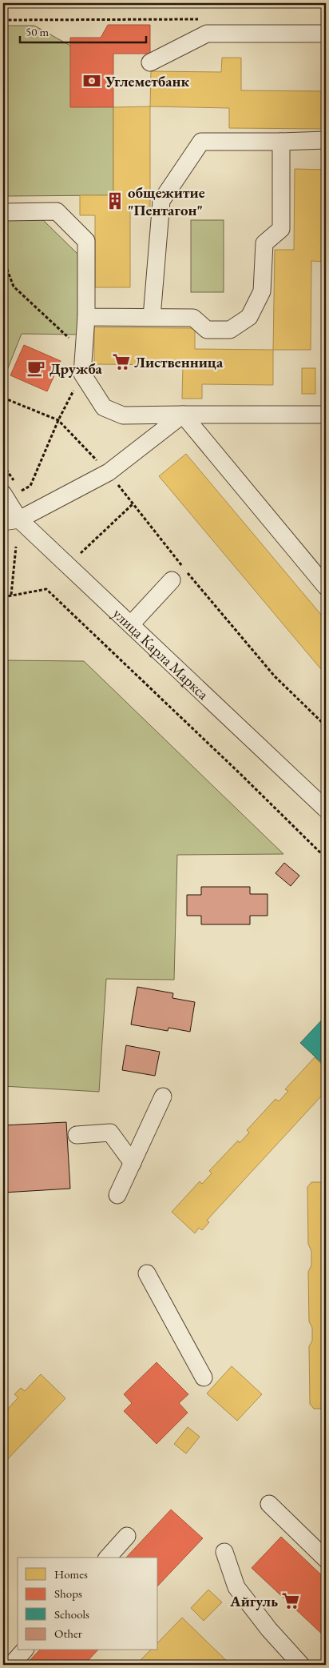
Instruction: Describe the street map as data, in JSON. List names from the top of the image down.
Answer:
{
  "streets": {
    "street": ["улица Карла Маркса"]
  },
  "places": {
    "bank": ["Углеметбанк"],
    "building": ["общежитие \"Пентагон\""],
    "supermarket": ["Лиственница", "Айгуль"],
    "cafe": ["Дружба"]
  },
  "legend": [
    "Homes",
    "Shops",
    "Schools",
    "Other"
  ],
  "scale_bar": "50 m"
}
